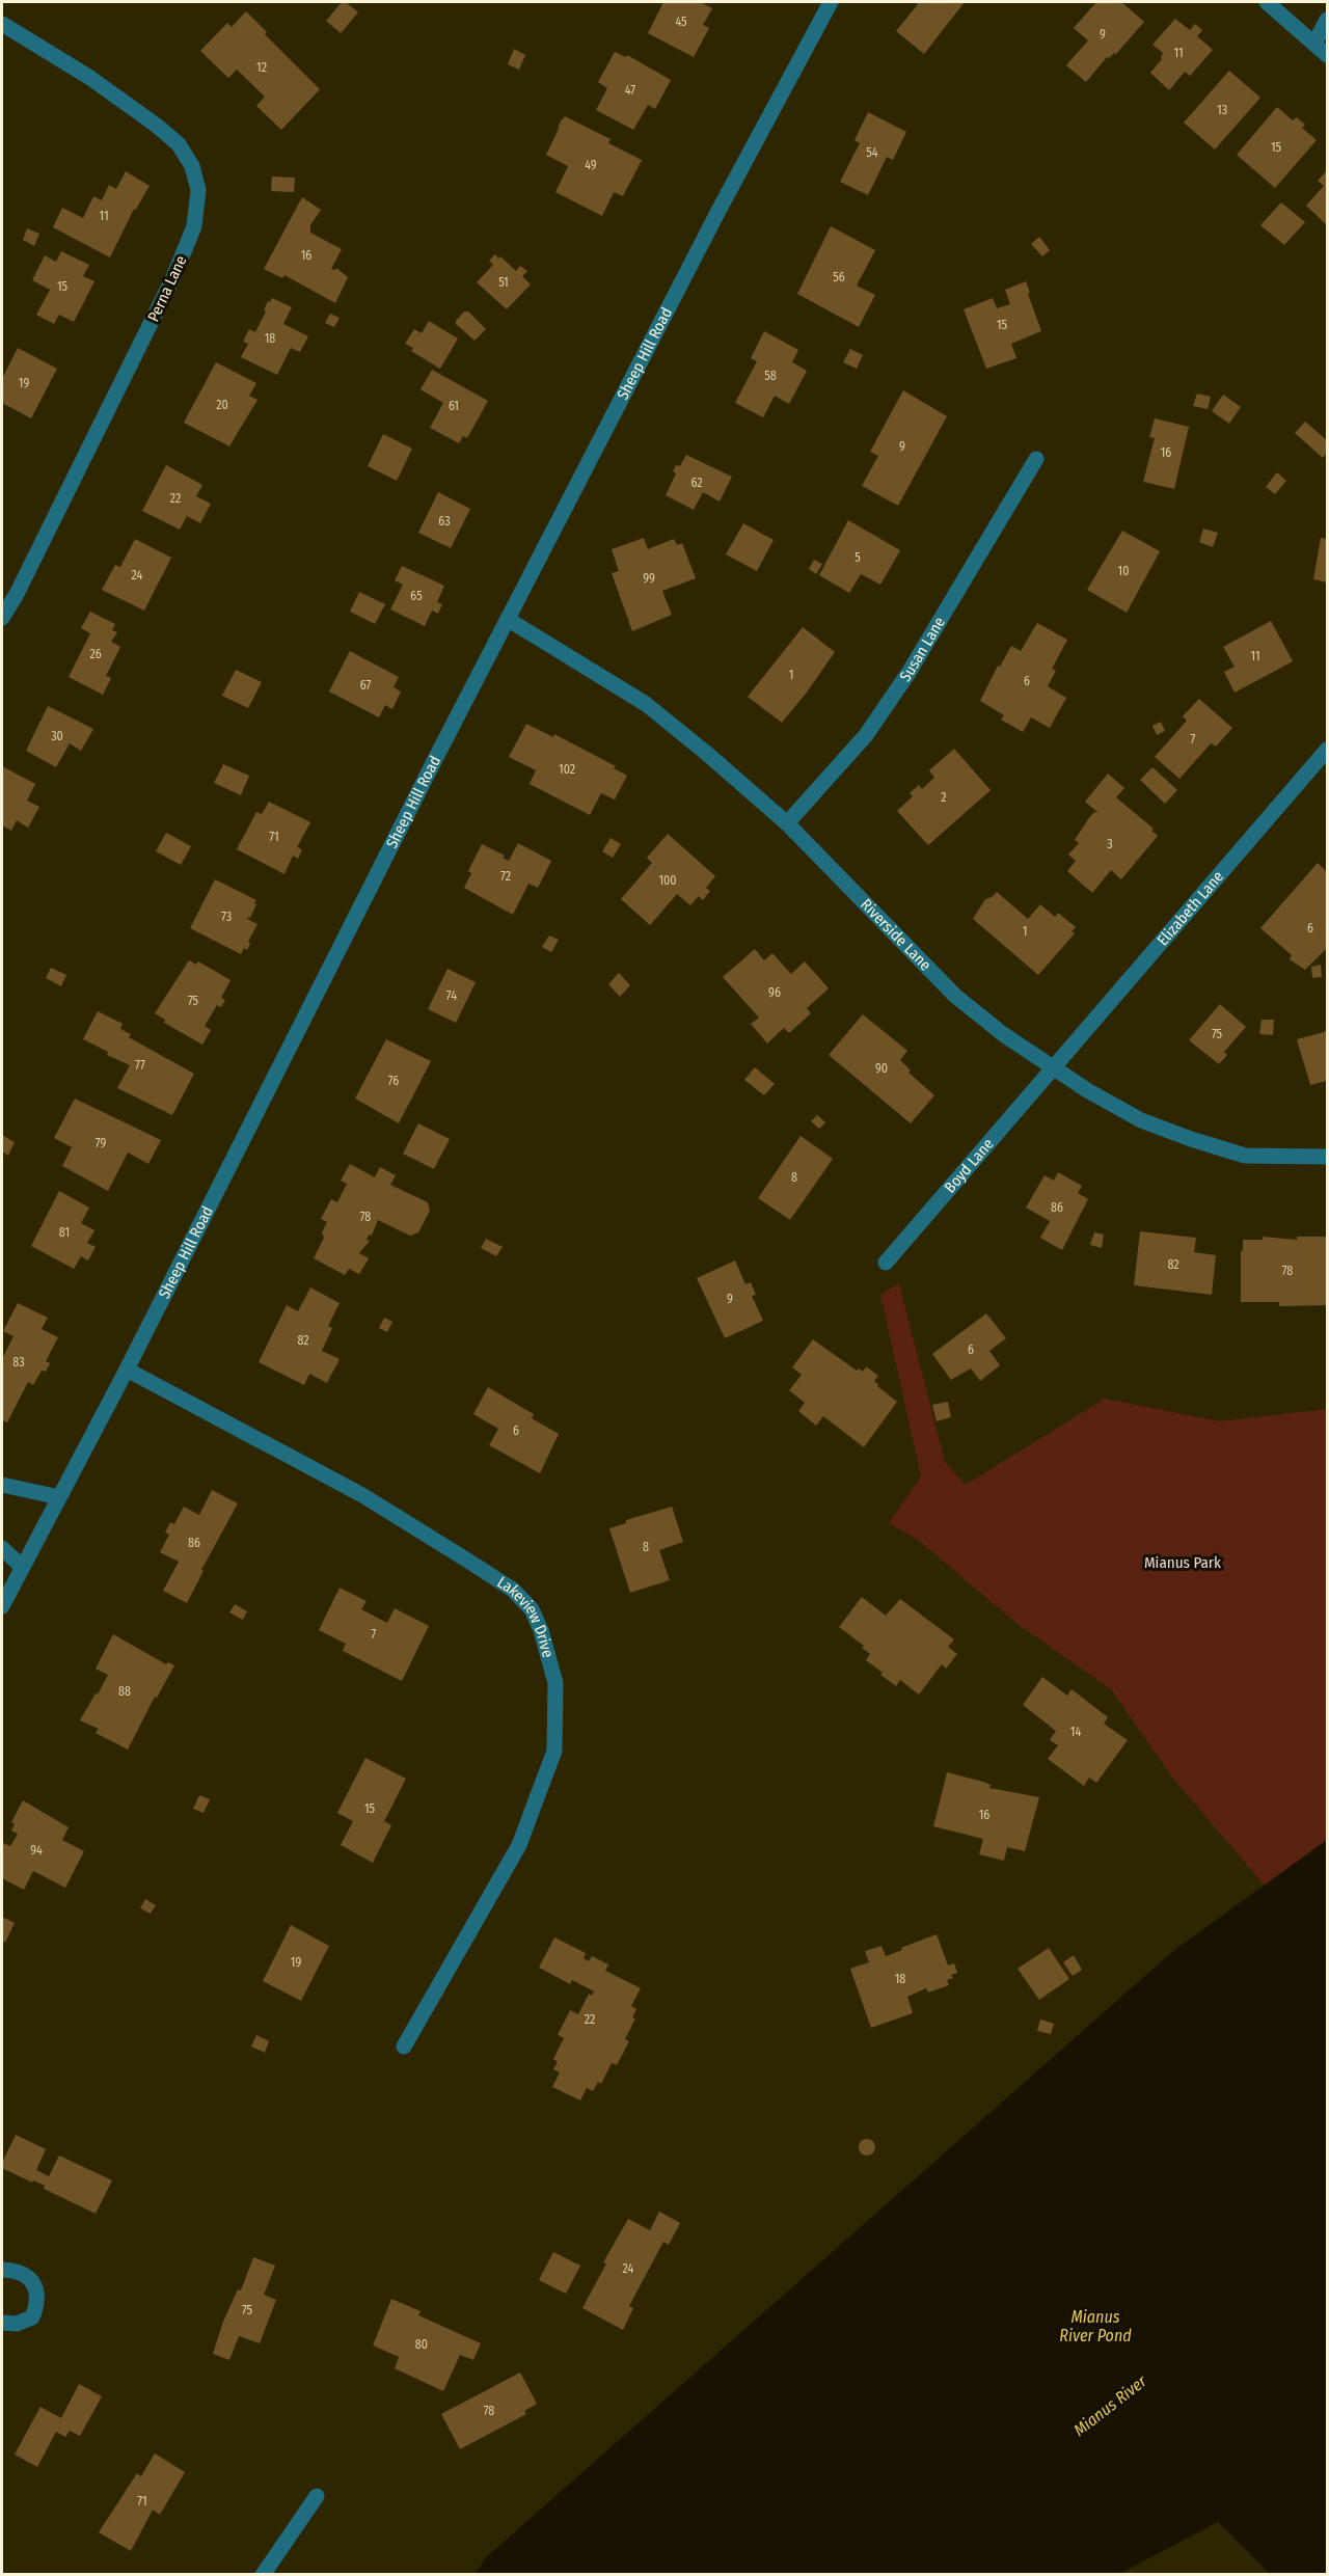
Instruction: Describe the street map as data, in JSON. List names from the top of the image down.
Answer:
{
  "streets": {
    "street": [
      "Perna Lane",
      "Sheep Hill Road",
      "Susan Lane",
      "Elizabeth Lane",
      "Riverside Lane",
      "Boyd Lane",
      "Lakeview Drive"
    ]
  },
  "crossings": [
    ["Sheep Hill Road", "Riverside Lane"],
    ["Sheep Hill Road", "Lakeview Drive"],
    ["Susan Lane", "Riverside Lane"],
    ["Elizabeth Lane", "Riverside Lane"],
    ["Elizabeth Lane", "Boyd Lane"],
    ["Riverside Lane", "Boyd Lane"]
  ],
  "water": ["Mianus River Pond", "Mianus River"],
  "parks": ["Mianus Park"],
  "house_numbers": [
    "45",
    "9",
    "11",
    "12",
    "47",
    "13",
    "15",
    "54",
    "49",
    "11",
    "16",
    "56",
    "51",
    "15",
    "15",
    "18",
    "58",
    "19",
    "20",
    "61",
    "9",
    "16",
    "62",
    "22",
    "63",
    "5",
    "10",
    "24",
    "99",
    "65",
    "26",
    "11",
    "1",
    "6",
    "67",
    "30",
    "7",
    "102",
    "2",
    "71",
    "3",
    "72",
    "100",
    "73",
    "6",
    "1",
    "96",
    "74",
    "75",
    "75",
    "77",
    "90",
    "76",
    "79",
    "8",
    "86",
    "78",
    "81",
    "82",
    "78",
    "9",
    "82",
    "6",
    "83",
    "6",
    "86",
    "8",
    "7",
    "88",
    "14",
    "15",
    "16",
    "94",
    "19",
    "18",
    "22",
    "24",
    "75",
    "80",
    "78",
    "71"
  ]
}
